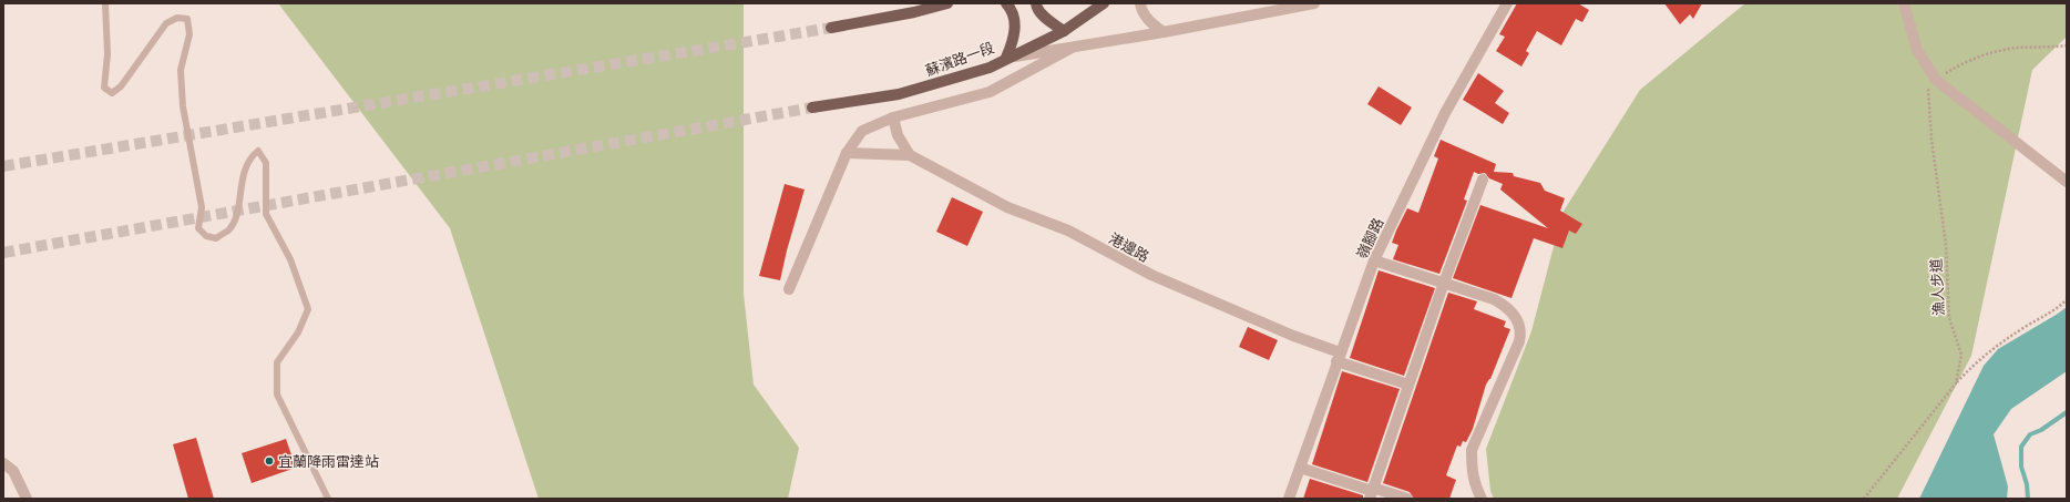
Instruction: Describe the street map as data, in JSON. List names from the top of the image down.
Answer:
{
  "streets": {
    "main road": ["蘇濱路一段"],
    "street": ["嶺腳路", "港邊路"],
    "path": ["漁人步道"]
  },
  "crossings": [
    ["嶺腳路", "港邊路"]
  ],
  "places": ["宜蘭降雨雷達站"]
}
